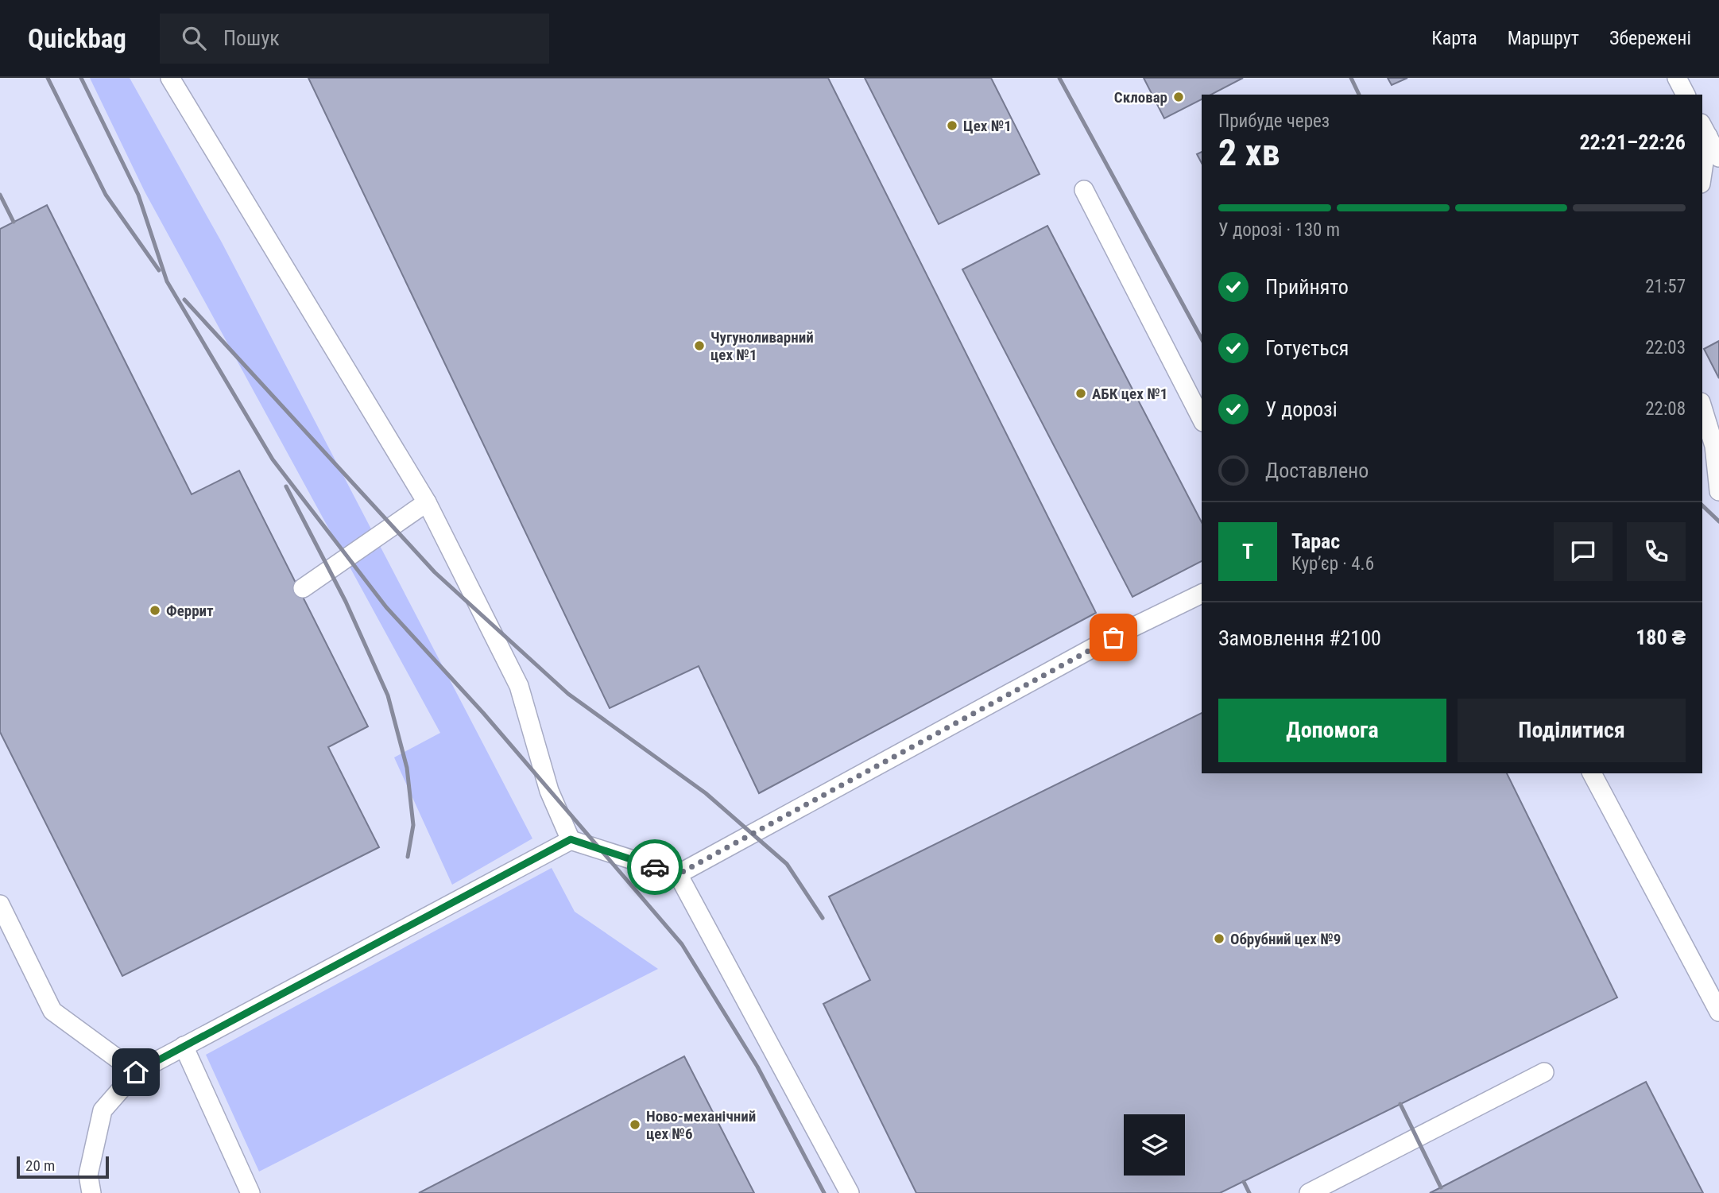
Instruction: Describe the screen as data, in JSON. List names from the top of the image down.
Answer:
{
  "places": [
    "Скловар",
    "Цех №1",
    "Чугуноливарний цех №1",
    "АБК цех №1",
    "Феррит",
    "Обрубний цех №9",
    "Ново-механічний цех №6"
  ],
  "scale_bar": "20 m",
  "page": {
    "header": "Quickbag",
    "search": "Пошук",
    "nav": ["Карта", "Маршрут", "Збережені"],
    "heading": ["2 хв", "Прибуде через", "22:21–22:26"],
    "panel": [
      "Тарас",
      "Кур’єр · 4.6",
      "Замовлення #2100",
      "180 ₴"
    ],
    "bar": "У дорозі · 130 m",
    "list": [
      ["Прийнято", "21:57"],
      ["Готується", "22:03"],
      ["У дорозі", "22:08"],
      "Доставлено"
    ],
    "round": "Т",
    "buttons": ["Допомога", "Поділитися"],
    "scale": "20 m"
  }
}
